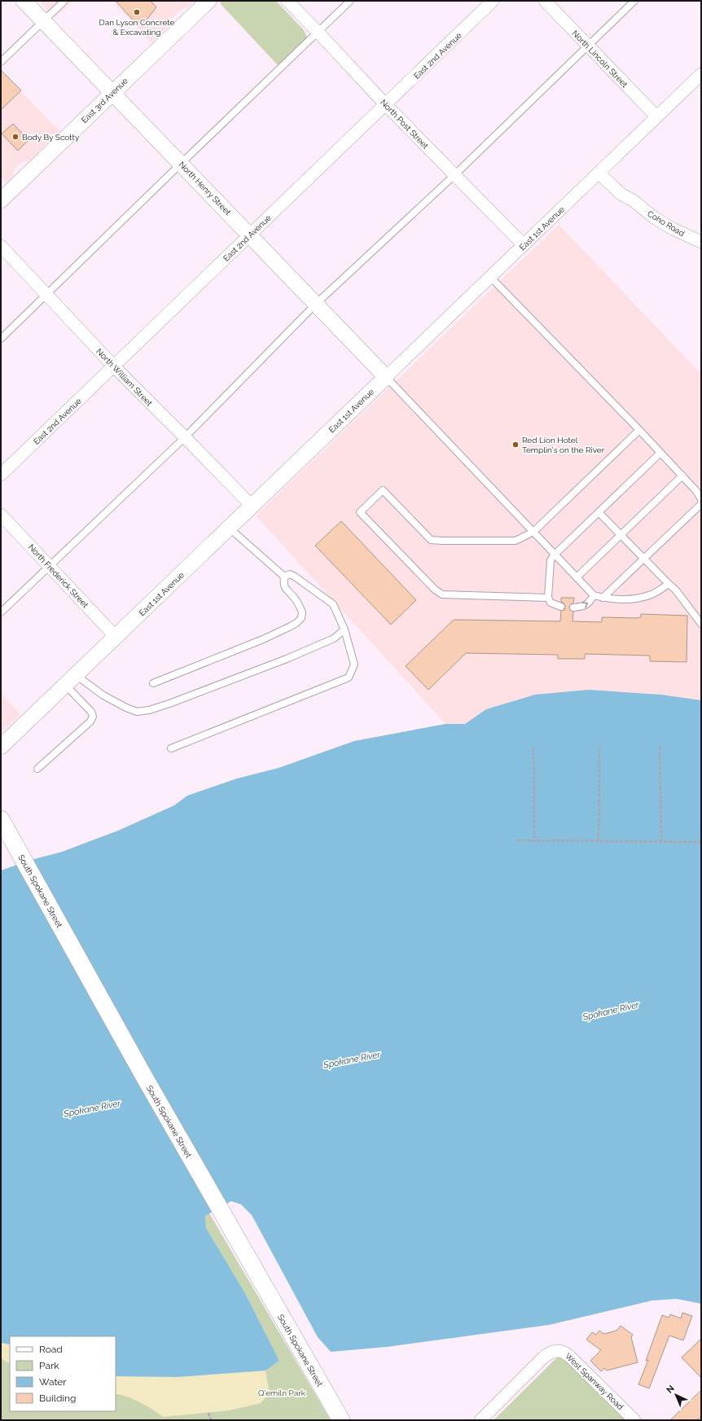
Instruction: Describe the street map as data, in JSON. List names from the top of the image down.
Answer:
{
  "streets": {
    "main road": ["South Spokane Street"],
    "street": [
      "East 2nd Avenue",
      "North Lincoln Street",
      "East 3rd Avenue",
      "North Post Street",
      "North Henry Street",
      "Coho Road",
      "East 1st Avenue",
      "North William Street",
      "North Frederick Street",
      "West Spanway Road"
    ]
  },
  "crossings": [
    ["East 2nd Avenue", "North Post Street"],
    ["East 2nd Avenue", "North Henry Street"],
    ["East 2nd Avenue", "North William Street"],
    ["North Lincoln Street", "East 1st Avenue"],
    ["East 3rd Avenue", "North Henry Street"],
    ["North Post Street", "East 1st Avenue"],
    ["North Henry Street", "East 1st Avenue"],
    ["Coho Road", "East 1st Avenue"],
    ["East 1st Avenue", "North William Street"],
    ["East 1st Avenue", "North Frederick Street"]
  ],
  "water": ["Spokane River"],
  "parks": ["Q'emiln Park"],
  "places": ["Dan Lyson Concrete & Excavating", "Body By Scotty", "Red Lion Hotel Templin's on the River"],
  "legend": [
    "Road",
    "Park",
    "Water",
    "Building"
  ],
  "north": "top left"
}
